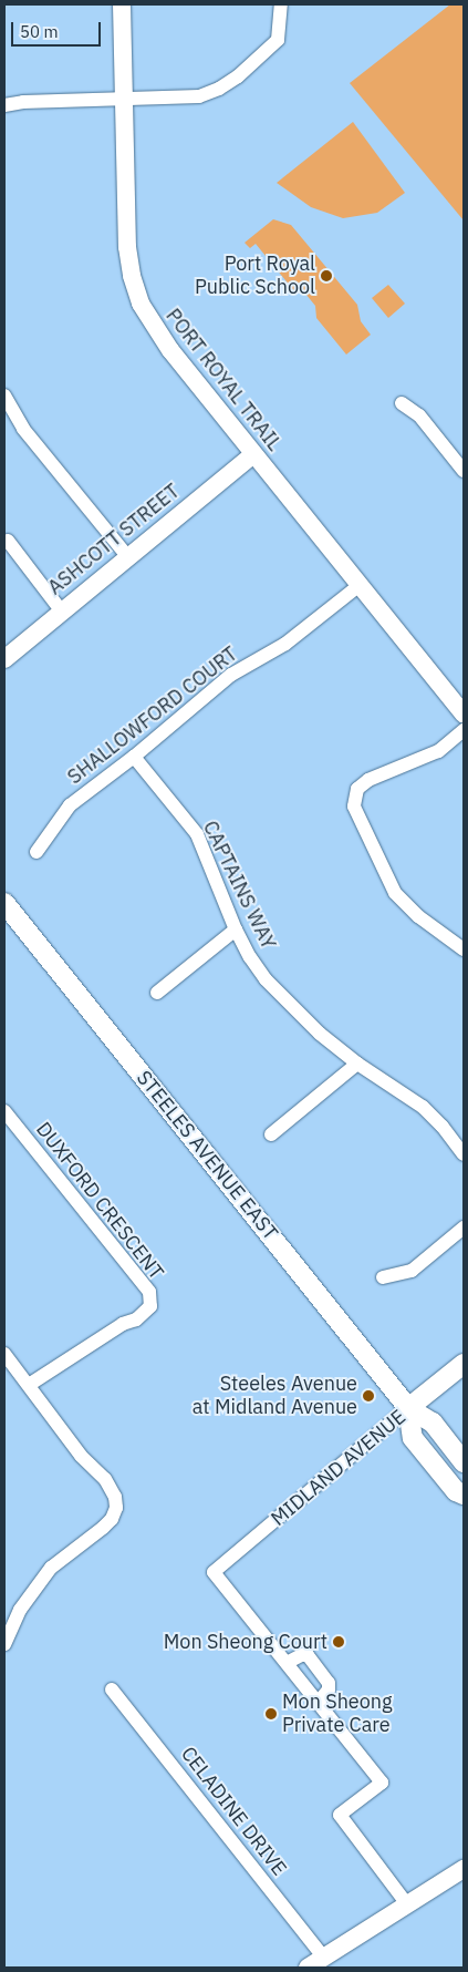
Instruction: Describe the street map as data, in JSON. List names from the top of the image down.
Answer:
{
  "streets": {
    "main road": ["STEELES AVENUE EAST", "MIDLAND AVENUE"],
    "street": [
      "PORT ROYAL TRAIL",
      "ASHCOTT STREET",
      "SHALLOWFORD COURT",
      "CAPTAINS WAY",
      "DUXFORD CRESCENT",
      "CELADINE DRIVE"
    ]
  },
  "crossings": [
    ["PORT ROYAL TRAIL", "ASHCOTT STREET"],
    ["PORT ROYAL TRAIL", "SHALLOWFORD COURT"],
    ["SHALLOWFORD COURT", "CAPTAINS WAY"],
    ["STEELES AVENUE EAST", "MIDLAND AVENUE"]
  ],
  "places": [
    "Port Royal Public School",
    "Steeles Avenue at Midland Avenue",
    "Mon Sheong Court",
    "Mon Sheong Private Care"
  ],
  "scale_bar": "50 m"
}
